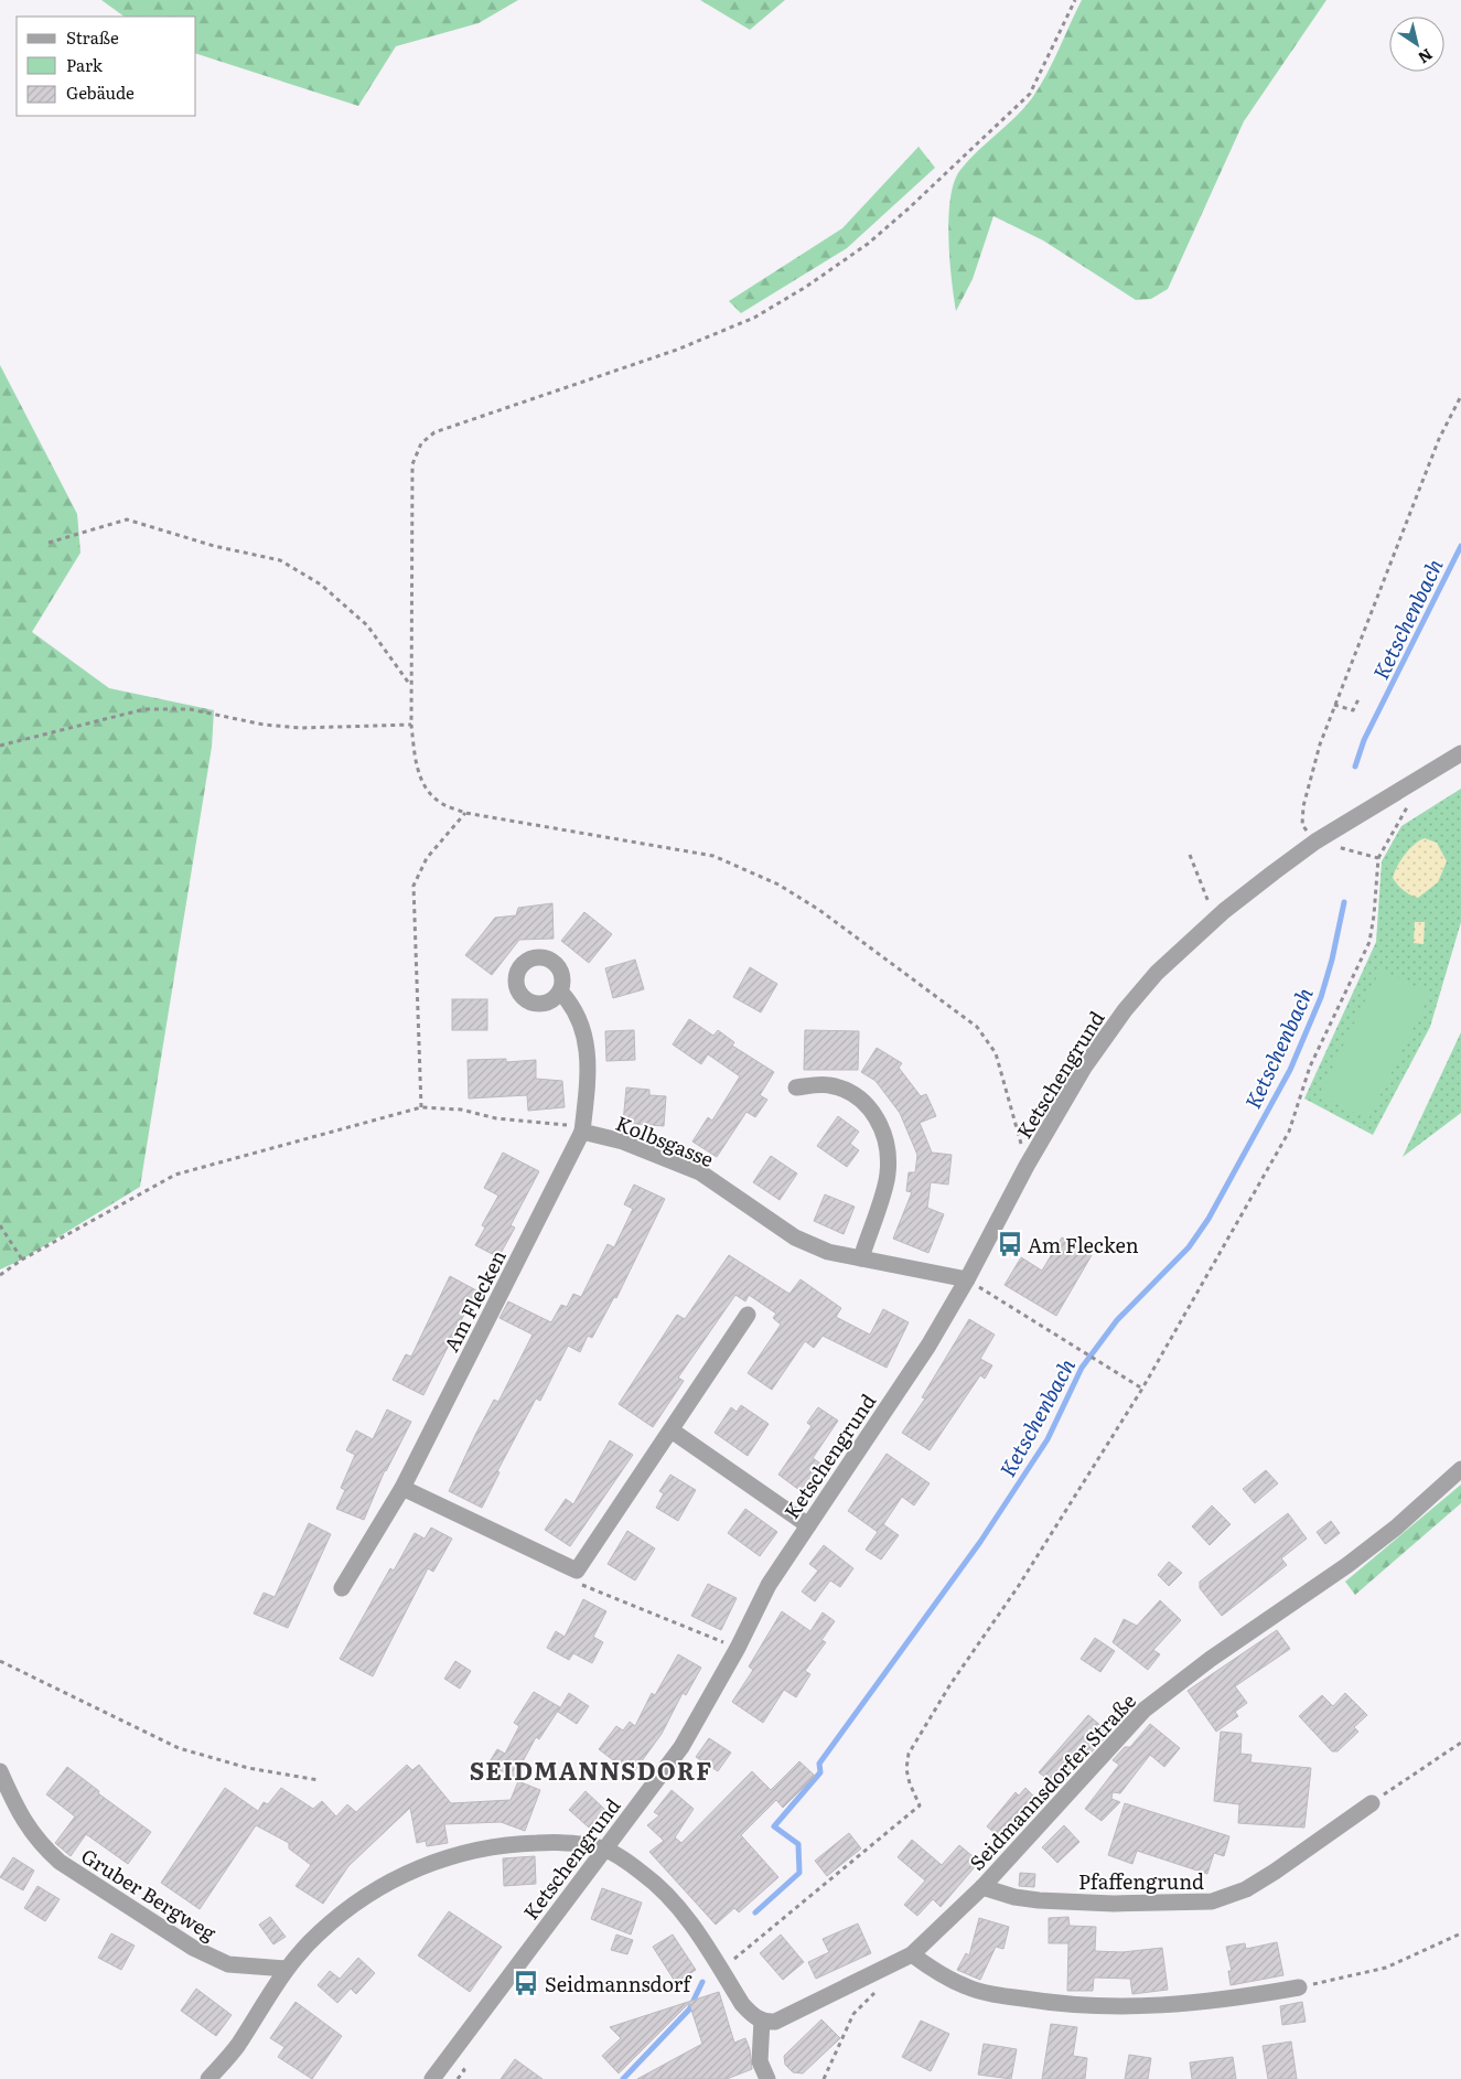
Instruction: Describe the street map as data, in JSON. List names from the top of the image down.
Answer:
{
  "streets": {
    "street": [
      "Ketschengrund",
      "Kolbsgasse",
      "Am Flecken",
      "Seidmannsdorfer Straße",
      "Pfaffengrund",
      "Gruber Bergweg"
    ]
  },
  "crossings": [
    ["Ketschengrund", "Kolbsgasse"],
    ["Kolbsgasse", "Am Flecken"],
    ["Seidmannsdorfer Straße", "Pfaffengrund"]
  ],
  "districts": ["SEIDMANNSDORF"],
  "water": ["Ketschenbach"],
  "places": {
    "bus stop": ["Am Flecken", "Seidmannsdorf"]
  },
  "legend": ["Straße", "Park", "Gebäude"],
  "north": "bottom right"
}
